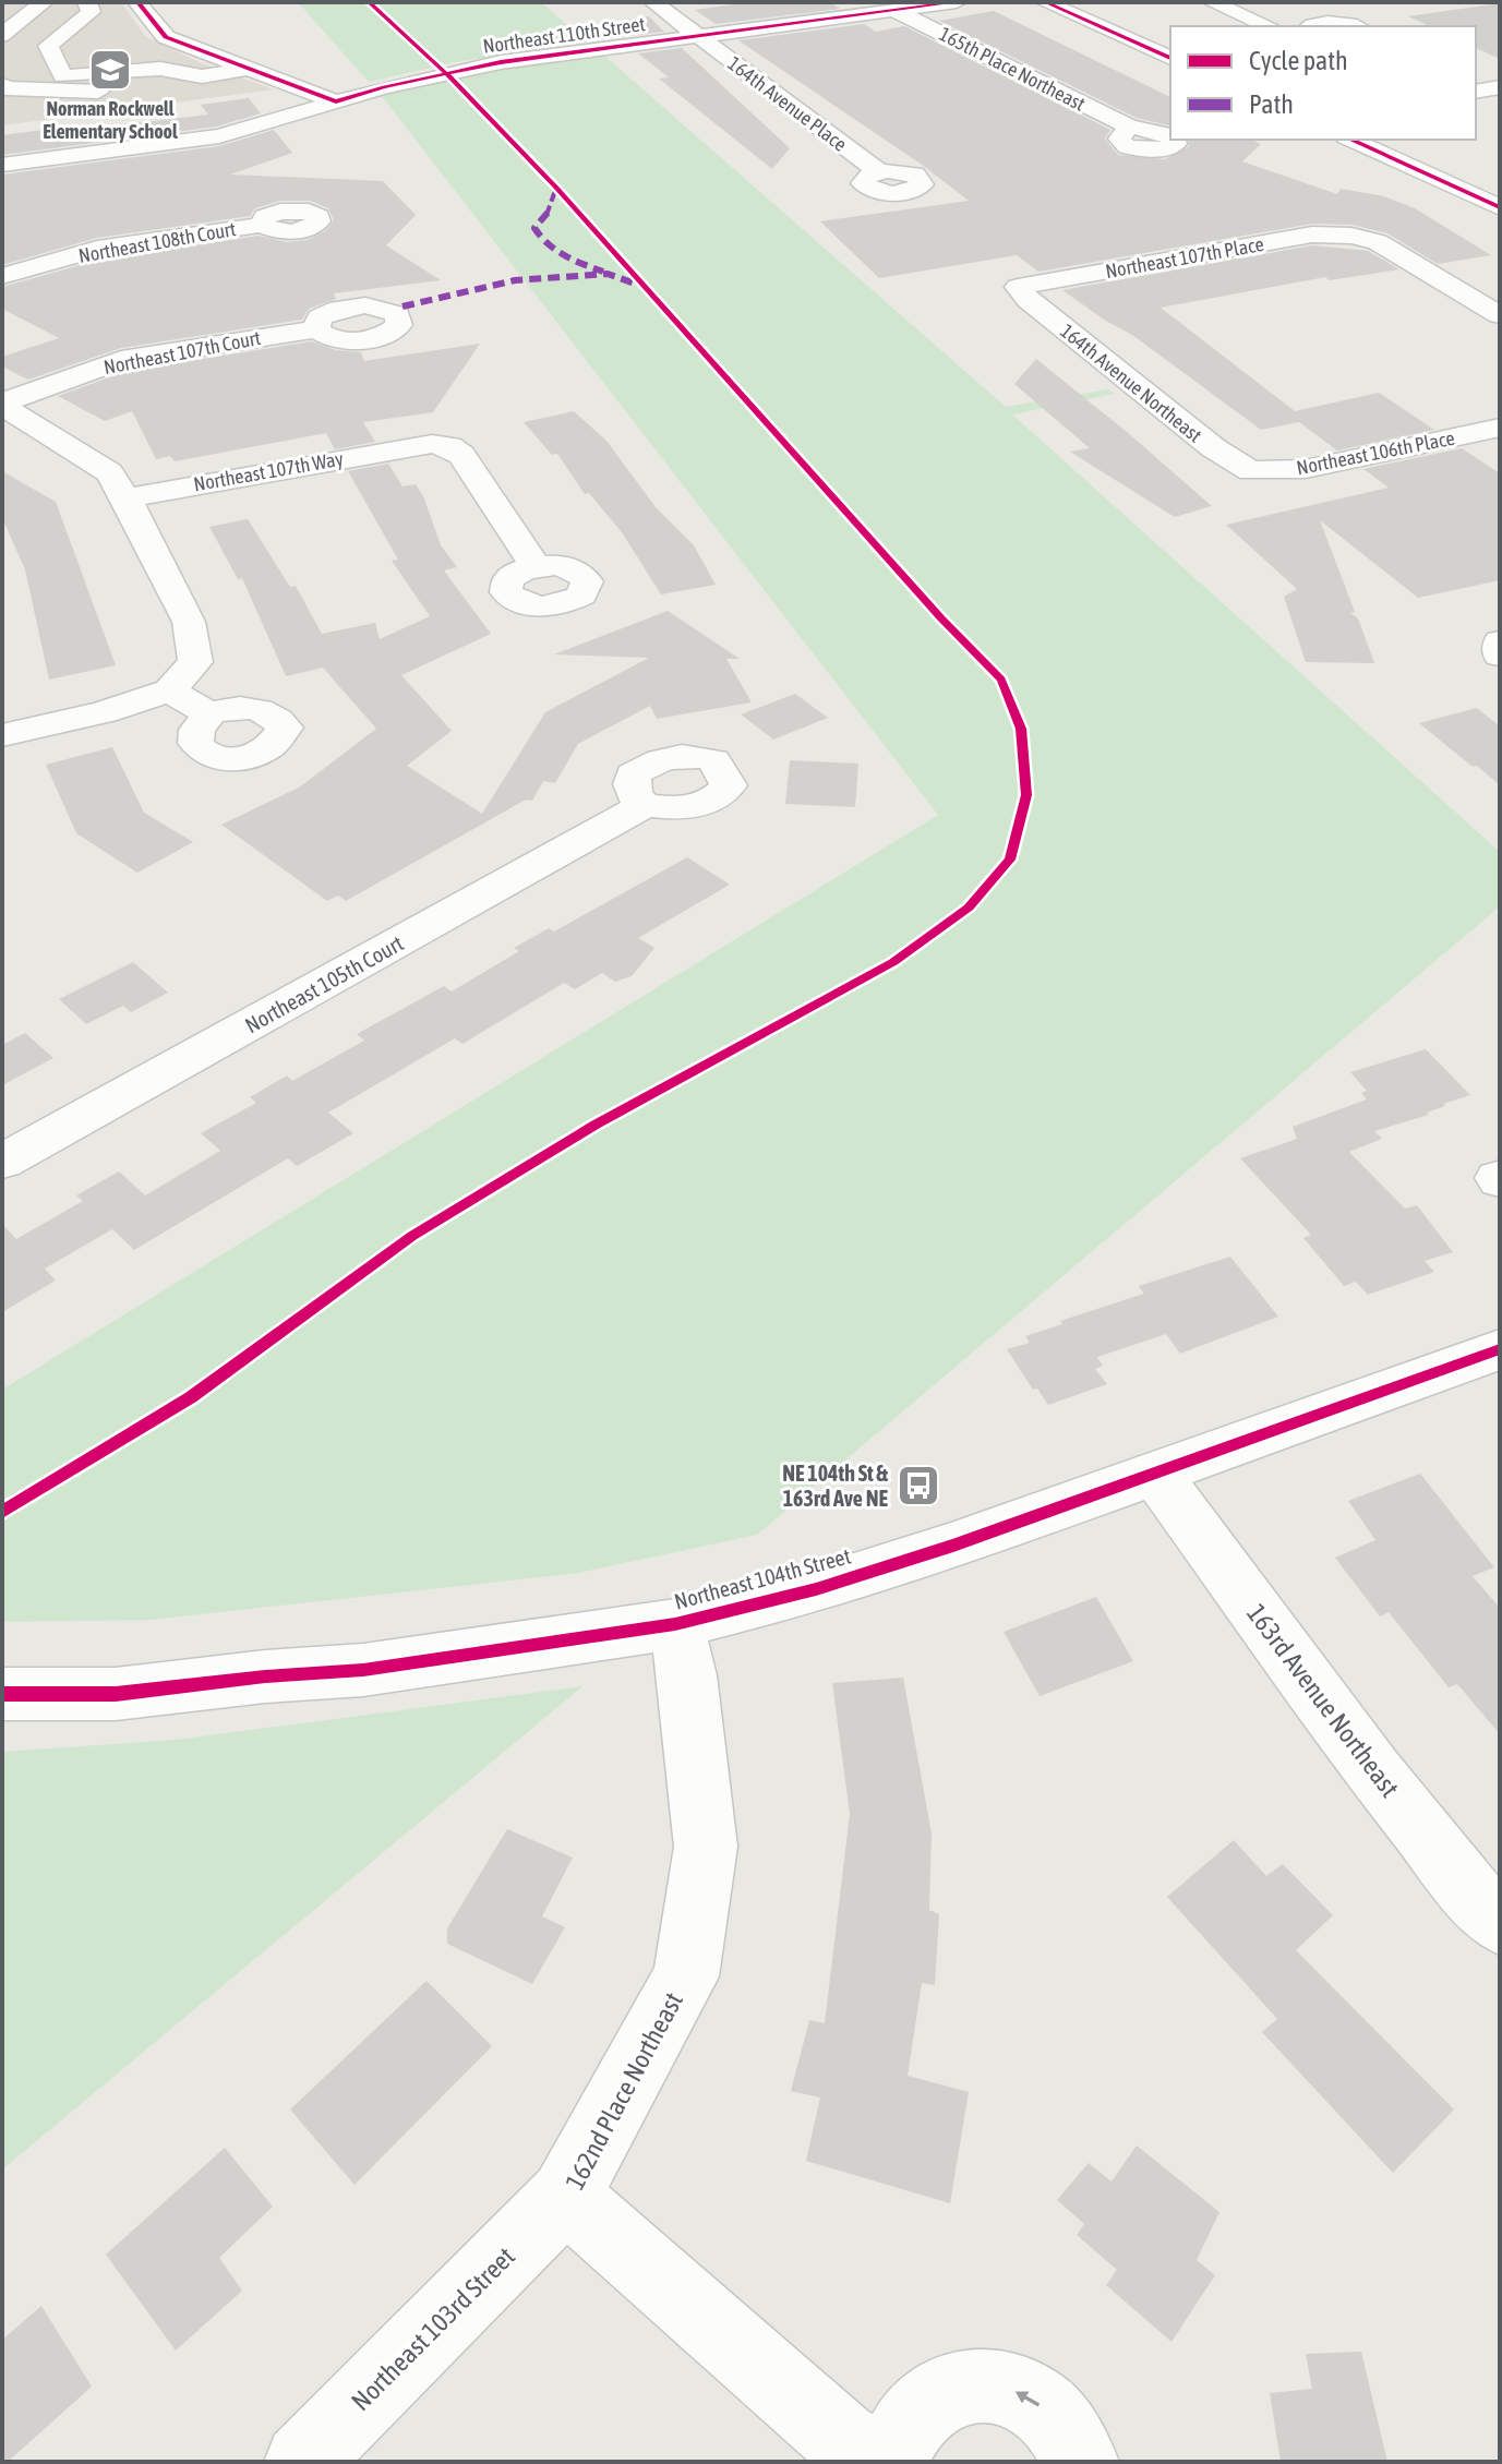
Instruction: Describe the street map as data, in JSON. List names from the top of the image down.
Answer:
{
  "streets": {
    "street": [
      "Northeast 110th Street",
      "165th Place Northeast",
      "164th Avenue Place",
      "Northeast 108th Court",
      "Northeast 107th Place",
      "Northeast 107th Court",
      "164th Avenue Northeast",
      "Northeast 106th Place",
      "Northeast 107th Way",
      "Northeast 105th Court",
      "Northeast 104th Street",
      "163rd Avenue Northeast",
      "162nd Place Northeast",
      "Northeast 103rd Street"
    ]
  },
  "crossings": [
    ["Northeast 110th Street", "165th Place Northeast"],
    ["Northeast 110th Street", "164th Avenue Place"],
    ["Northeast 107th Place", "164th Avenue Northeast"],
    ["164th Avenue Northeast", "Northeast 106th Place"],
    ["Northeast 104th Street", "163rd Avenue Northeast"],
    ["Northeast 104th Street", "162nd Place Northeast"],
    ["162nd Place Northeast", "Northeast 103rd Street"]
  ],
  "places": {
    "school or university": ["Norman Rockwell Elementary School"],
    "bus stop": ["NE 104th St & 163rd Ave NE"]
  },
  "legend": ["Cycle path", "Path"]
}
